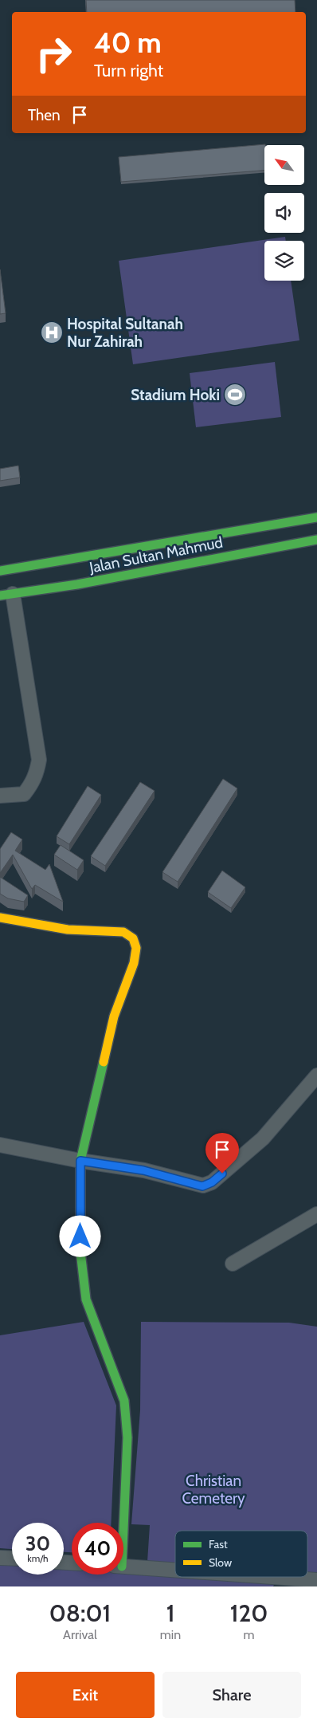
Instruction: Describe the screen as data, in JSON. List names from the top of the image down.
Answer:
{
  "streets": {
    "street": ["Jalan Sultan Mahmud"]
  },
  "parks": ["Christian Cemetery"],
  "places": {
    "hospital": ["Hospital Sultanah Nur Zahirah"],
    "sports": ["Stadium Hoki"]
  },
  "legend": ["Fast", "Slow"],
  "north": "top left",
  "page": {
    "turn": ["40 m", "Turn right"],
    "then": "Then",
    "speed": "30 km/h",
    "limit": "40",
    "eta": [
      "08:01",
      "Arrival",
      "1",
      "min",
      "120",
      "m"
    ],
    "buttons": ["Exit", "Share"]
  }
}
